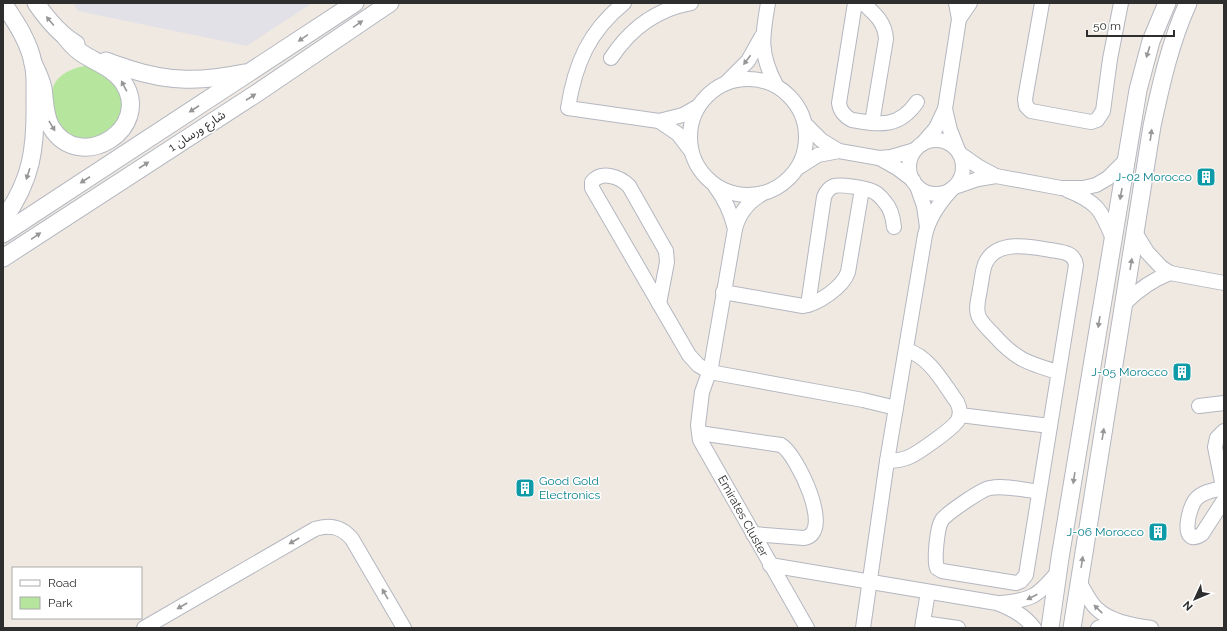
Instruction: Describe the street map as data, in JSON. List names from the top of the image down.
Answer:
{
  "streets": {
    "street": ["شارع ورسان 1", "Emirates Cluster"]
  },
  "places": {
    "building": [
      "J-02 Morocco",
      "J-05 Morocco",
      "Good Gold Electronics",
      "J-06 Morocco"
    ]
  },
  "legend": ["Road", "Park"],
  "scale_bar": "50 m",
  "north": "bottom left"
}
